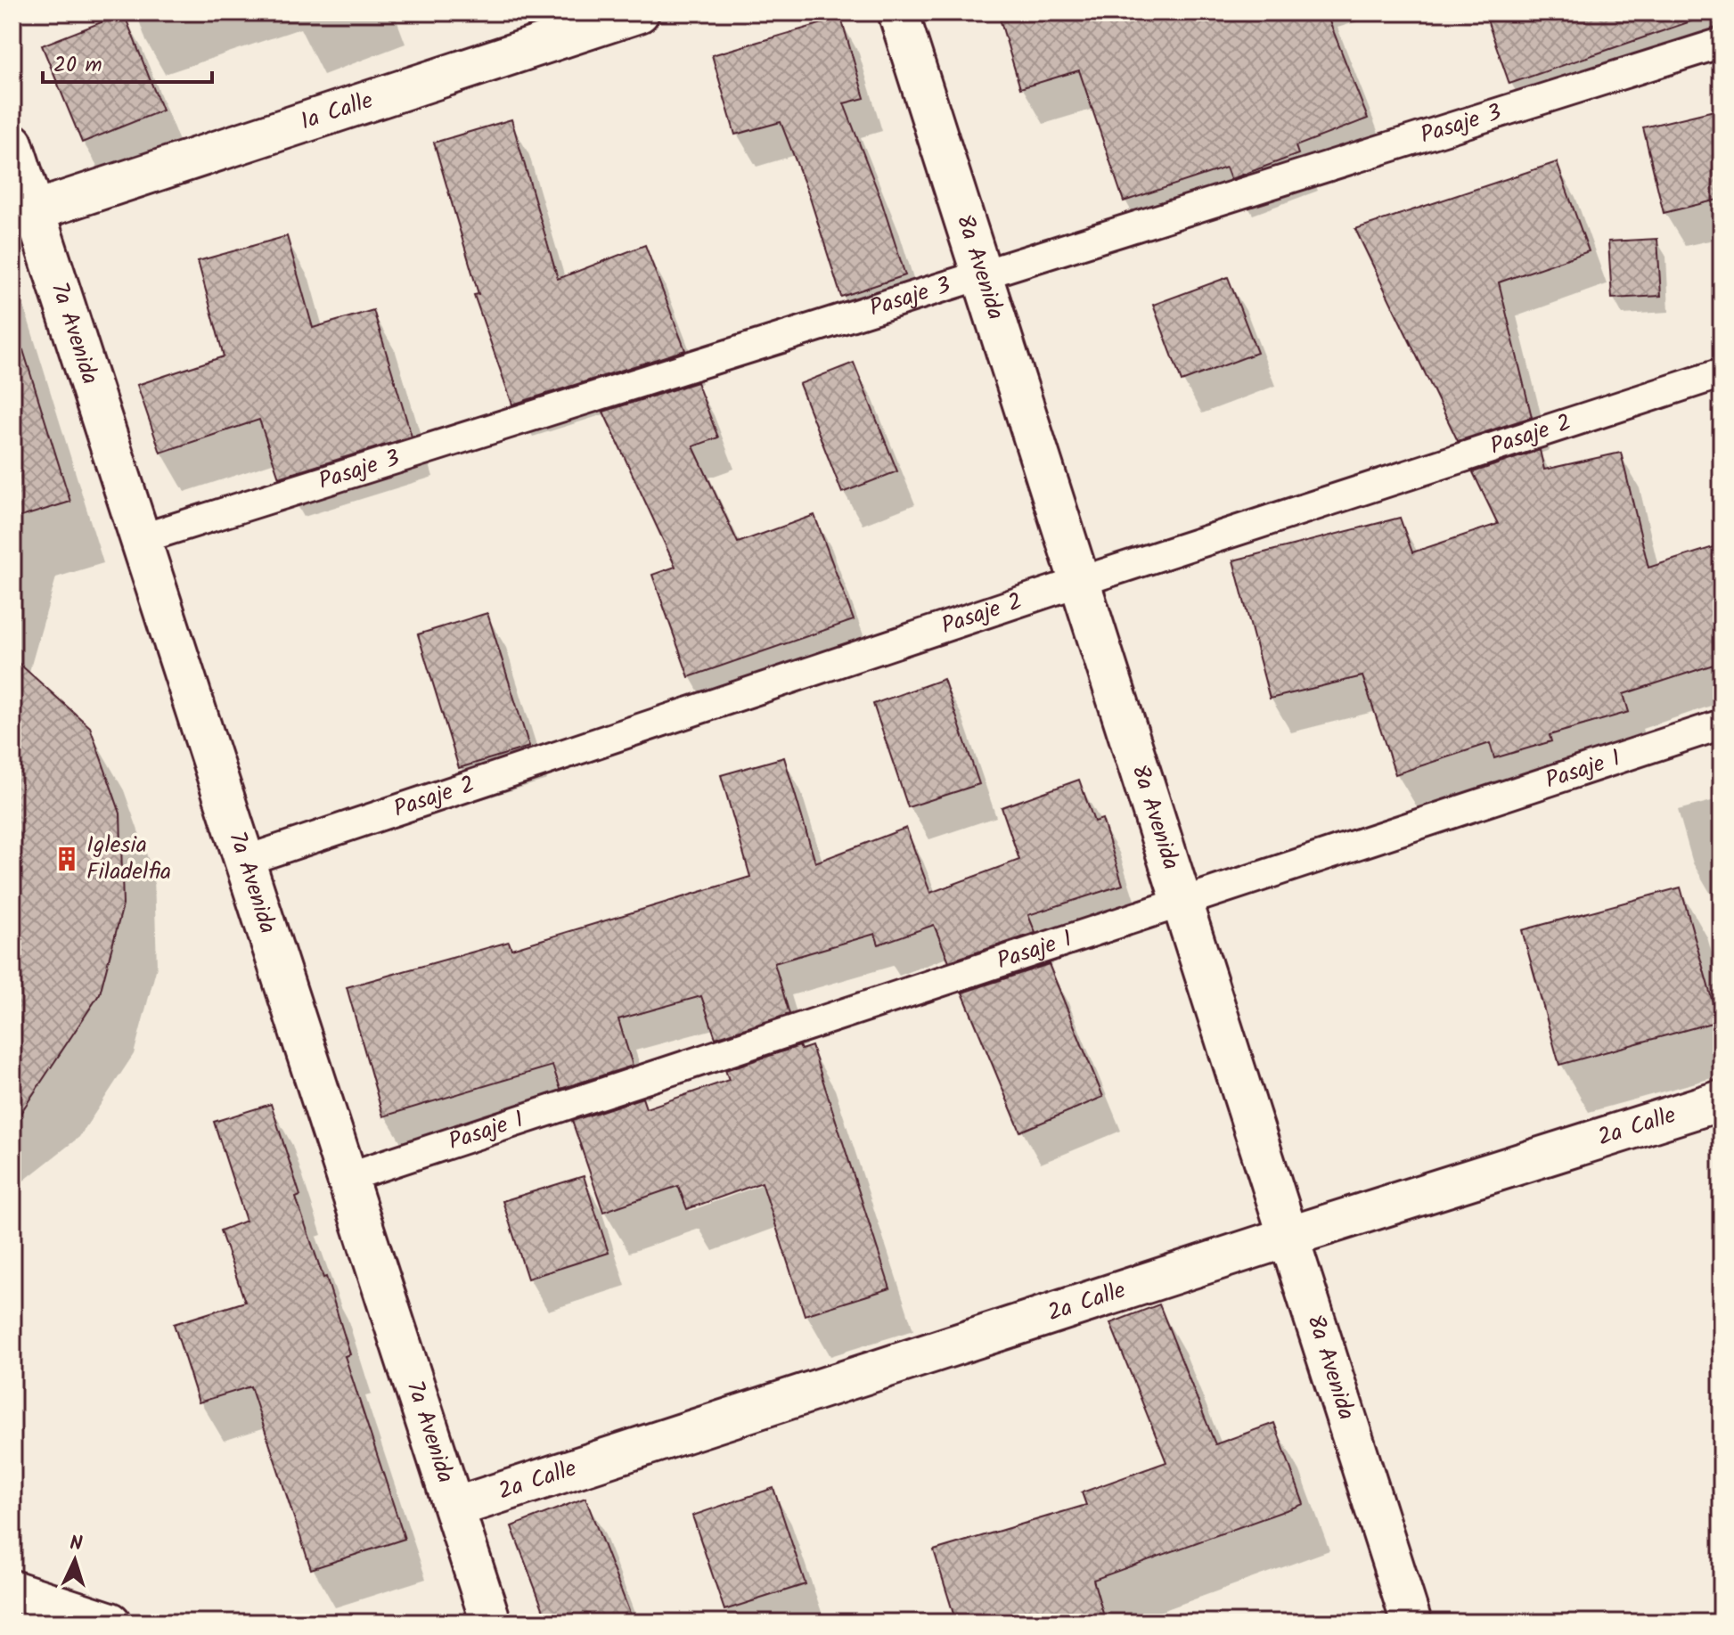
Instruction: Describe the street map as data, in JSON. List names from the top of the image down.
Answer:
{
  "streets": {
    "street": [
      "1a Calle",
      "8a Avenida",
      "7a Avenida",
      "2a Calle"
    ],
    "lane": ["Pasaje 3", "Pasaje 2", "Pasaje 1"]
  },
  "crossings": [
    ["1a Calle", "7a Avenida"],
    ["Pasaje 3", "8a Avenida"],
    ["Pasaje 3", "7a Avenida"],
    ["8a Avenida", "Pasaje 2"],
    ["8a Avenida", "Pasaje 1"],
    ["8a Avenida", "2a Calle"],
    ["7a Avenida", "Pasaje 2"],
    ["7a Avenida", "Pasaje 1"],
    ["7a Avenida", "2a Calle"]
  ],
  "places": {
    "building": ["Iglesia Filadelfia"]
  },
  "scale_bar": "20 m",
  "north": "top"
}
